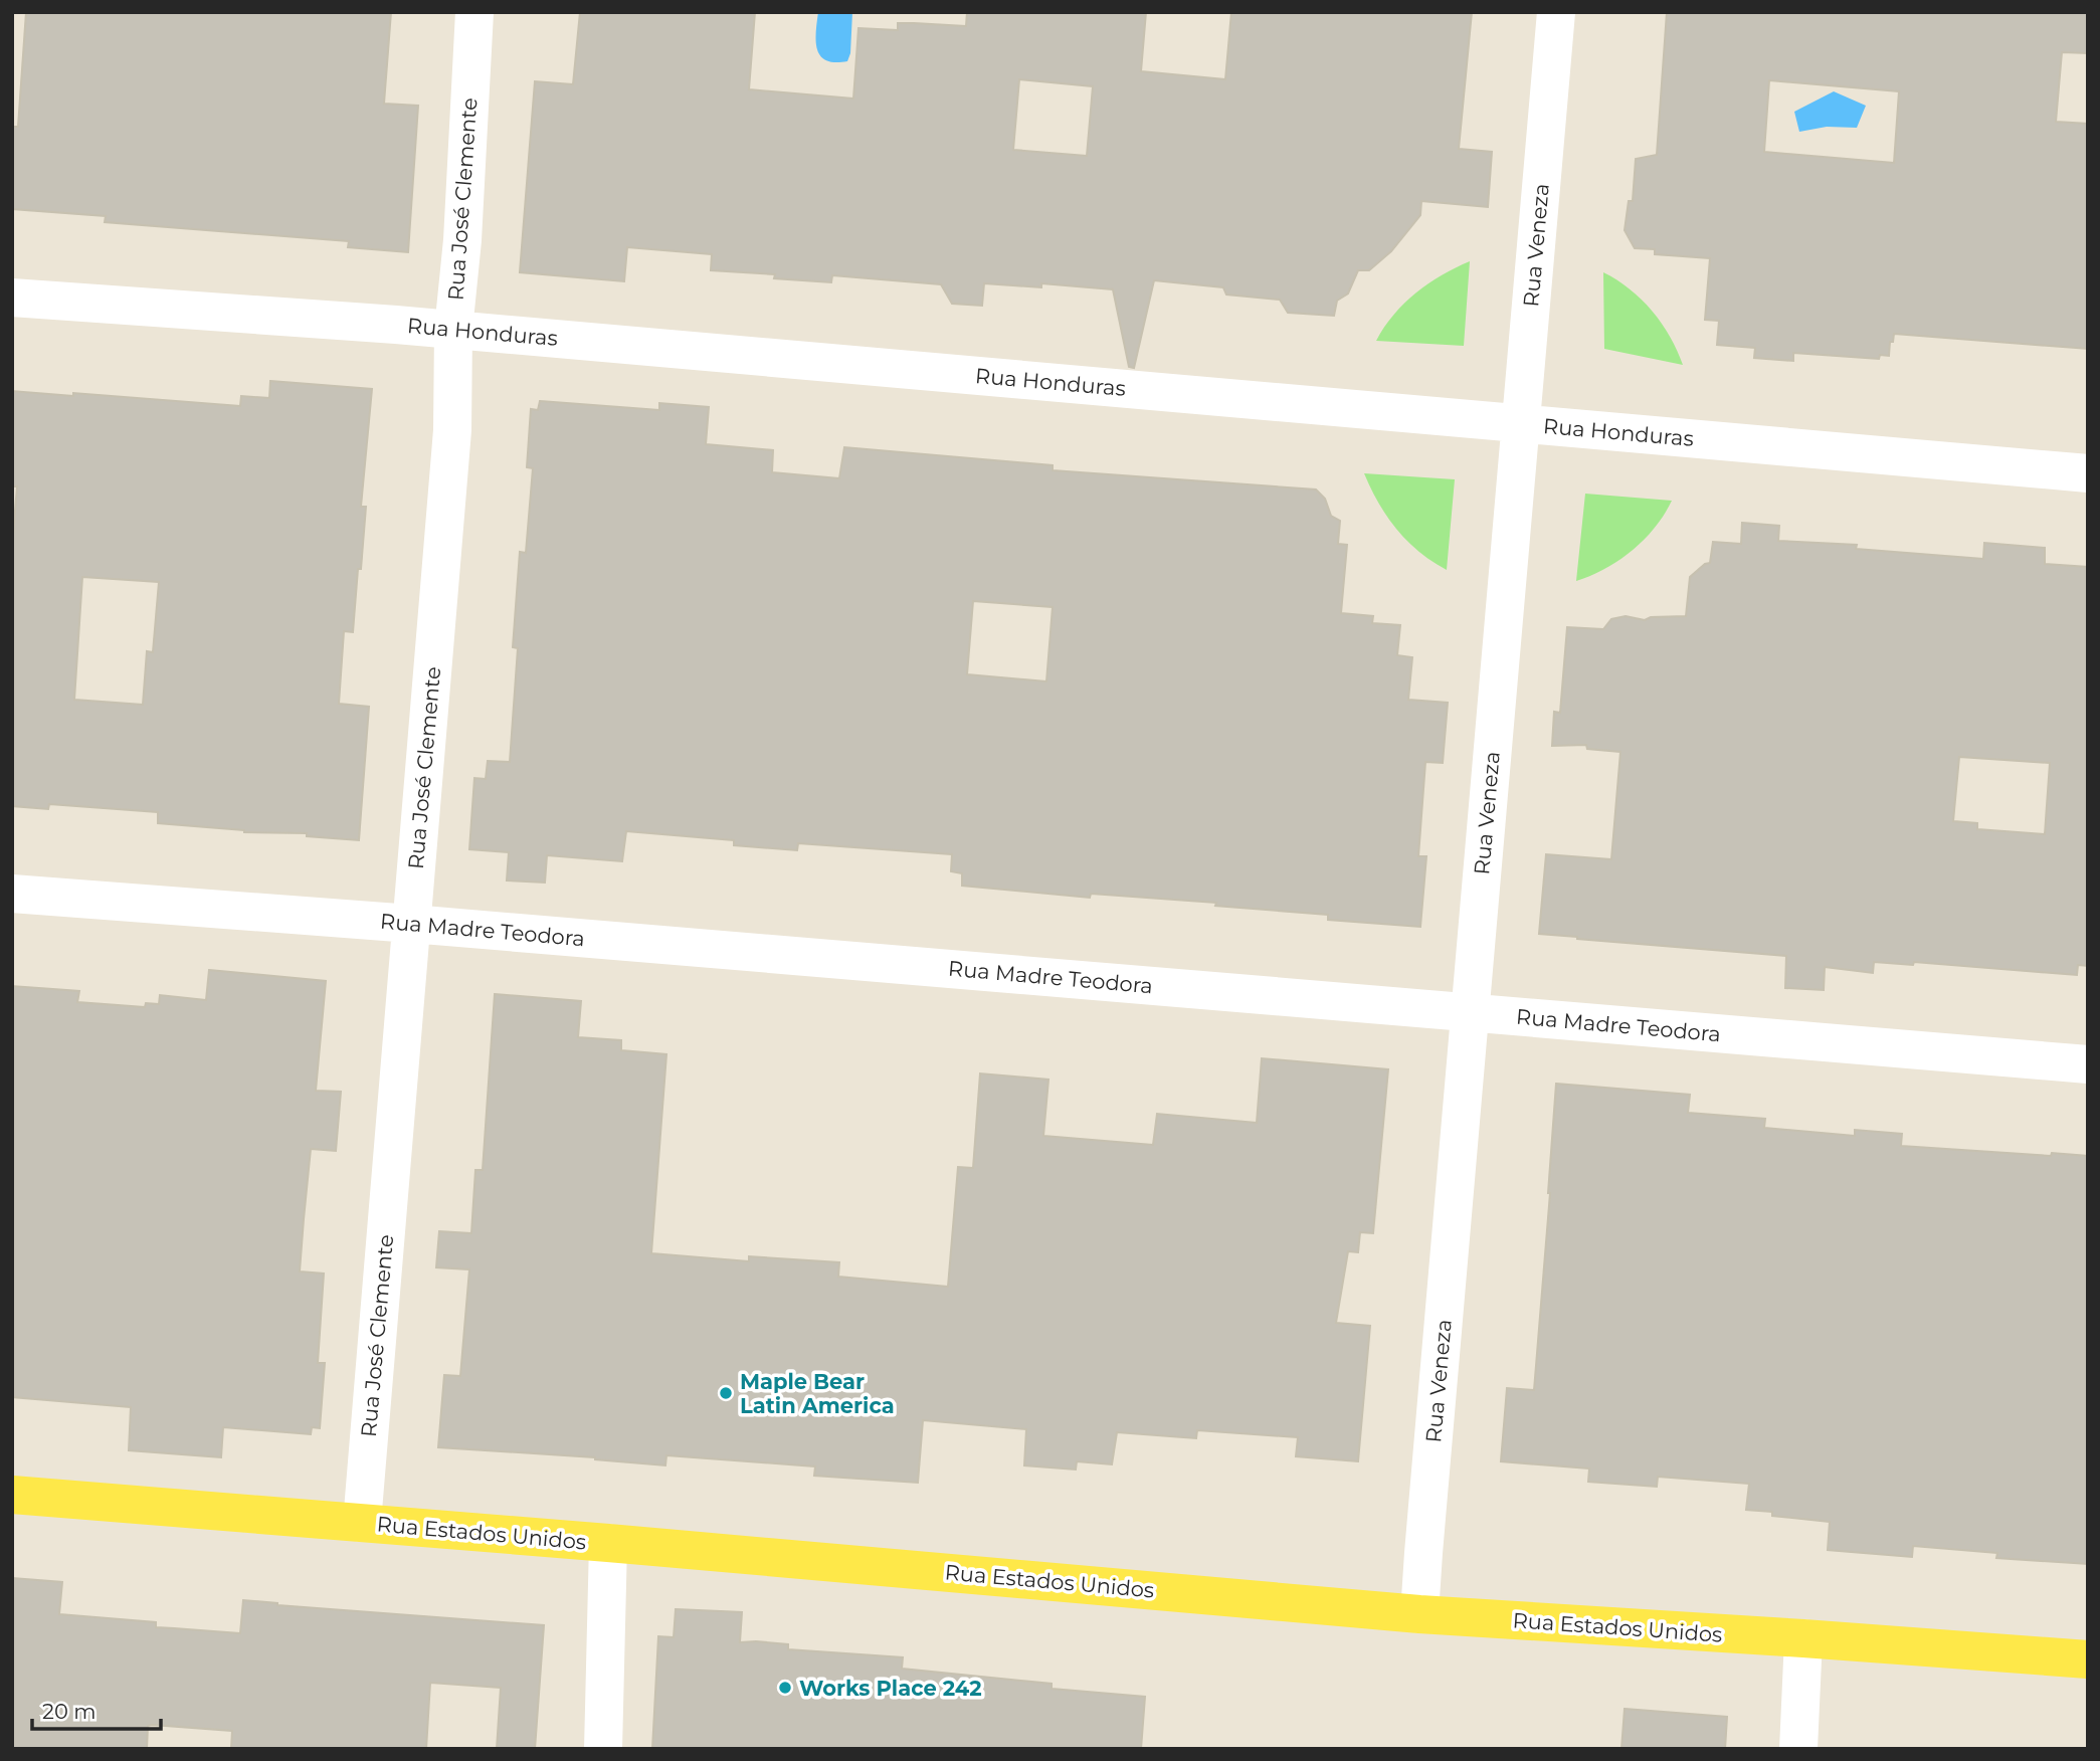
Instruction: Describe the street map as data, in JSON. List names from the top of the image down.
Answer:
{
  "streets": {
    "main road": ["Rua Estados Unidos"],
    "street": [
      "Rua José Clemente",
      "Rua Veneza",
      "Rua Honduras",
      "Rua Madre Teodora"
    ]
  },
  "crossings": [
    ["Rua José Clemente", "Rua Honduras"],
    ["Rua José Clemente", "Rua Madre Teodora"],
    ["Rua José Clemente", "Rua Estados Unidos"],
    ["Rua Veneza", "Rua Honduras"],
    ["Rua Veneza", "Rua Madre Teodora"],
    ["Rua Veneza", "Rua Estados Unidos"]
  ],
  "places": ["Maple Bear Latin America", "Works Place 242"],
  "scale_bar": "20 m"
}
